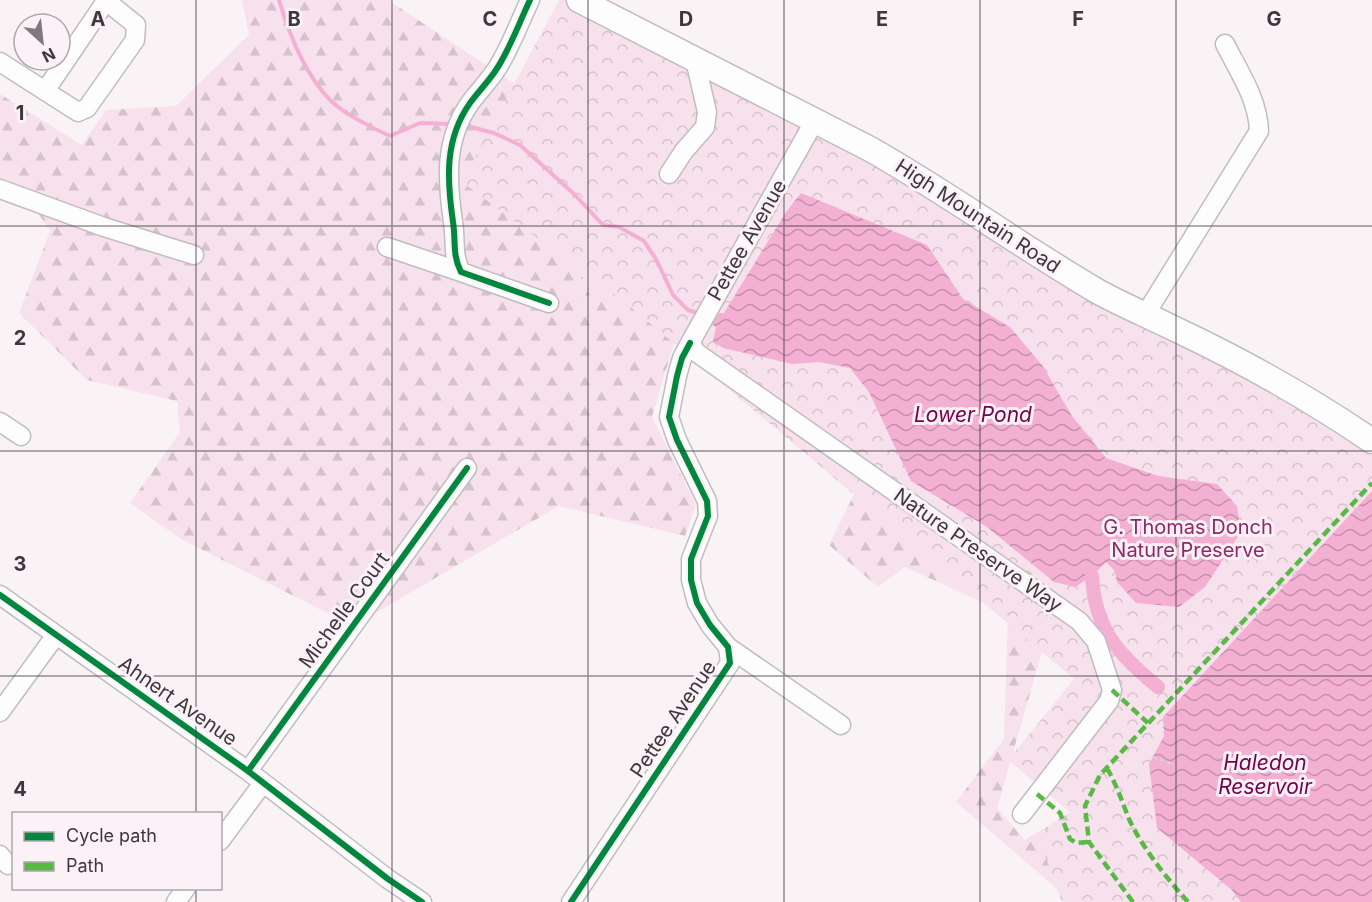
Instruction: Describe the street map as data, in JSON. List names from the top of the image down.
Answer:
{
  "streets": {
    "main road": ["High Mountain Road"],
    "street": [
      "Pettee Avenue",
      "Nature Preserve Way",
      "Michelle Court",
      "Ahnert Avenue"
    ]
  },
  "crossings": [
    ["High Mountain Road", "Pettee Avenue"],
    ["Pettee Avenue", "Nature Preserve Way"],
    ["Michelle Court", "Ahnert Avenue"]
  ],
  "water": ["Lower Pond", "Haledon Reservoir"],
  "parks": ["G. Thomas Donch Nature Preserve"],
  "legend": ["Cycle path", "Path"],
  "north": "bottom right",
  "grid": {
    "columns": [
      "A",
      "B",
      "C",
      "D",
      "E",
      "F",
      "G"
    ],
    "rows": [
      "1",
      "2",
      "3",
      "4"
    ]
  }
}
